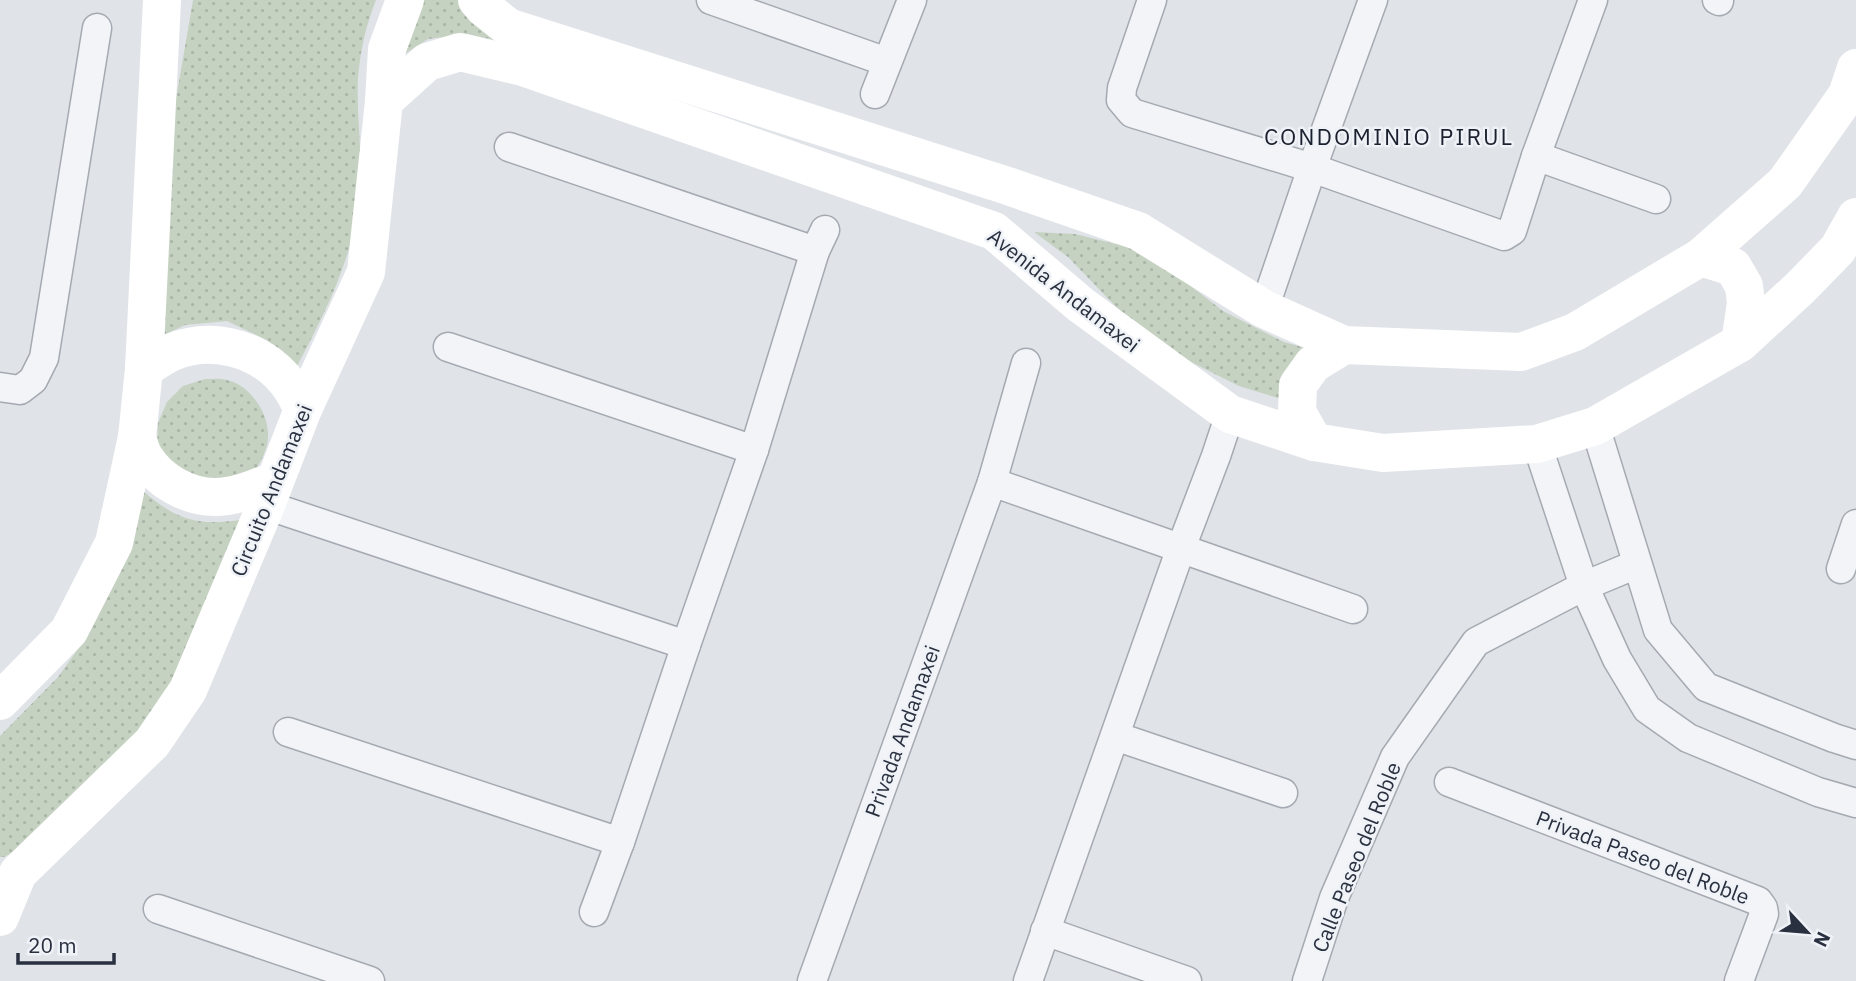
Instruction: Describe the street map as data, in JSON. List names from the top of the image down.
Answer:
{
  "streets": {
    "street": [
      "Avenida Andamaxei",
      "Circuito Andamaxei",
      "Privada Andamaxei",
      "Calle Paseo del Roble",
      "Privada Paseo del Roble"
    ]
  },
  "crossings": [
    ["Avenida Andamaxei", "Circuito Andamaxei"]
  ],
  "districts": ["CONDOMINIO PIRUL"],
  "scale_bar": "20 m",
  "north": "bottom right"
}
